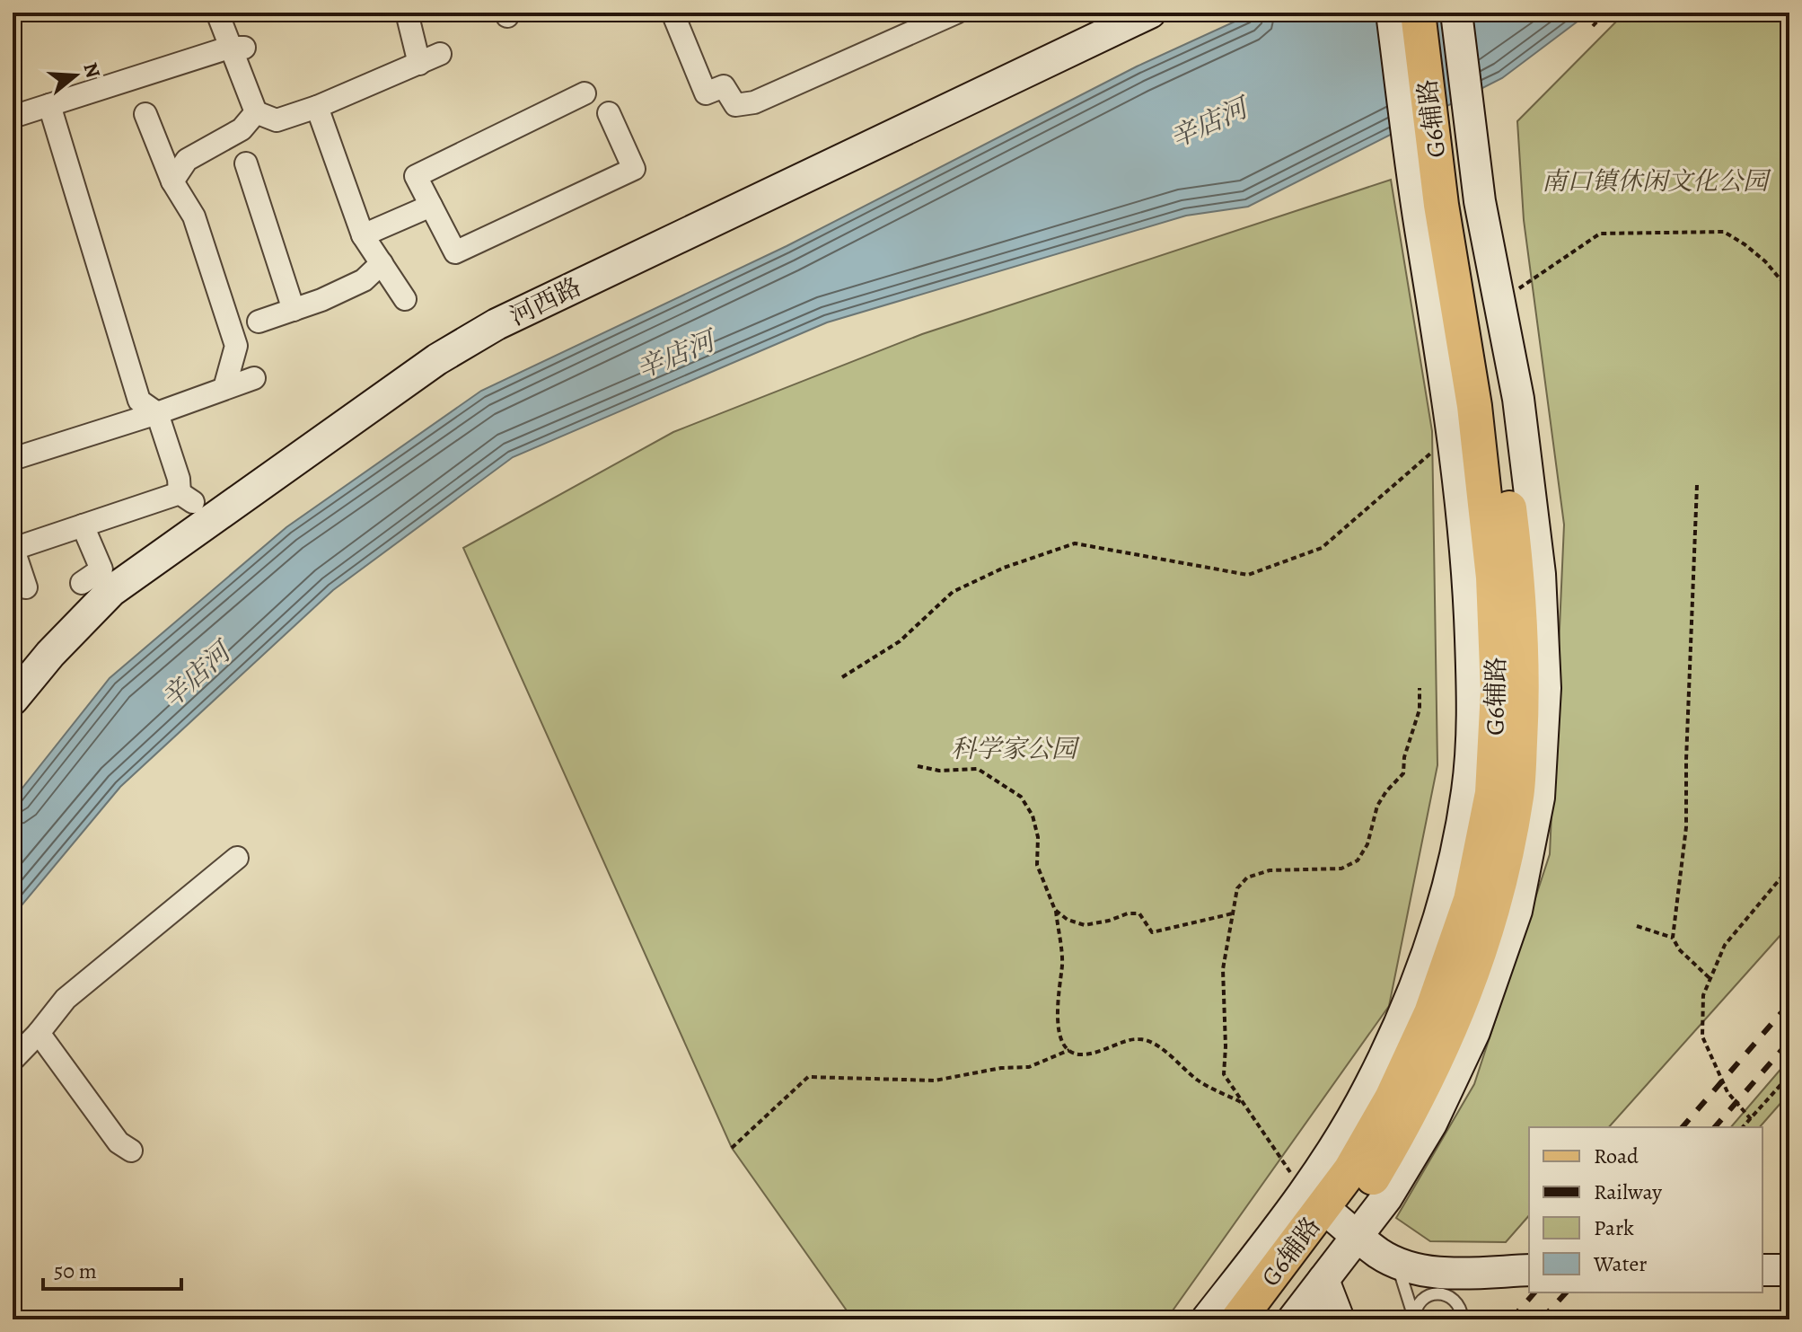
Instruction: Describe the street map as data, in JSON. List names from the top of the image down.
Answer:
{
  "streets": {
    "main road": ["G6辅路"],
    "street": ["河西路"]
  },
  "water": ["辛店河"],
  "parks": ["南口镇休闲文化公园", "科学家公园"],
  "legend": [
    "Road",
    "Railway",
    "Park",
    "Water"
  ],
  "scale_bar": "50 m",
  "north": "right"
}
